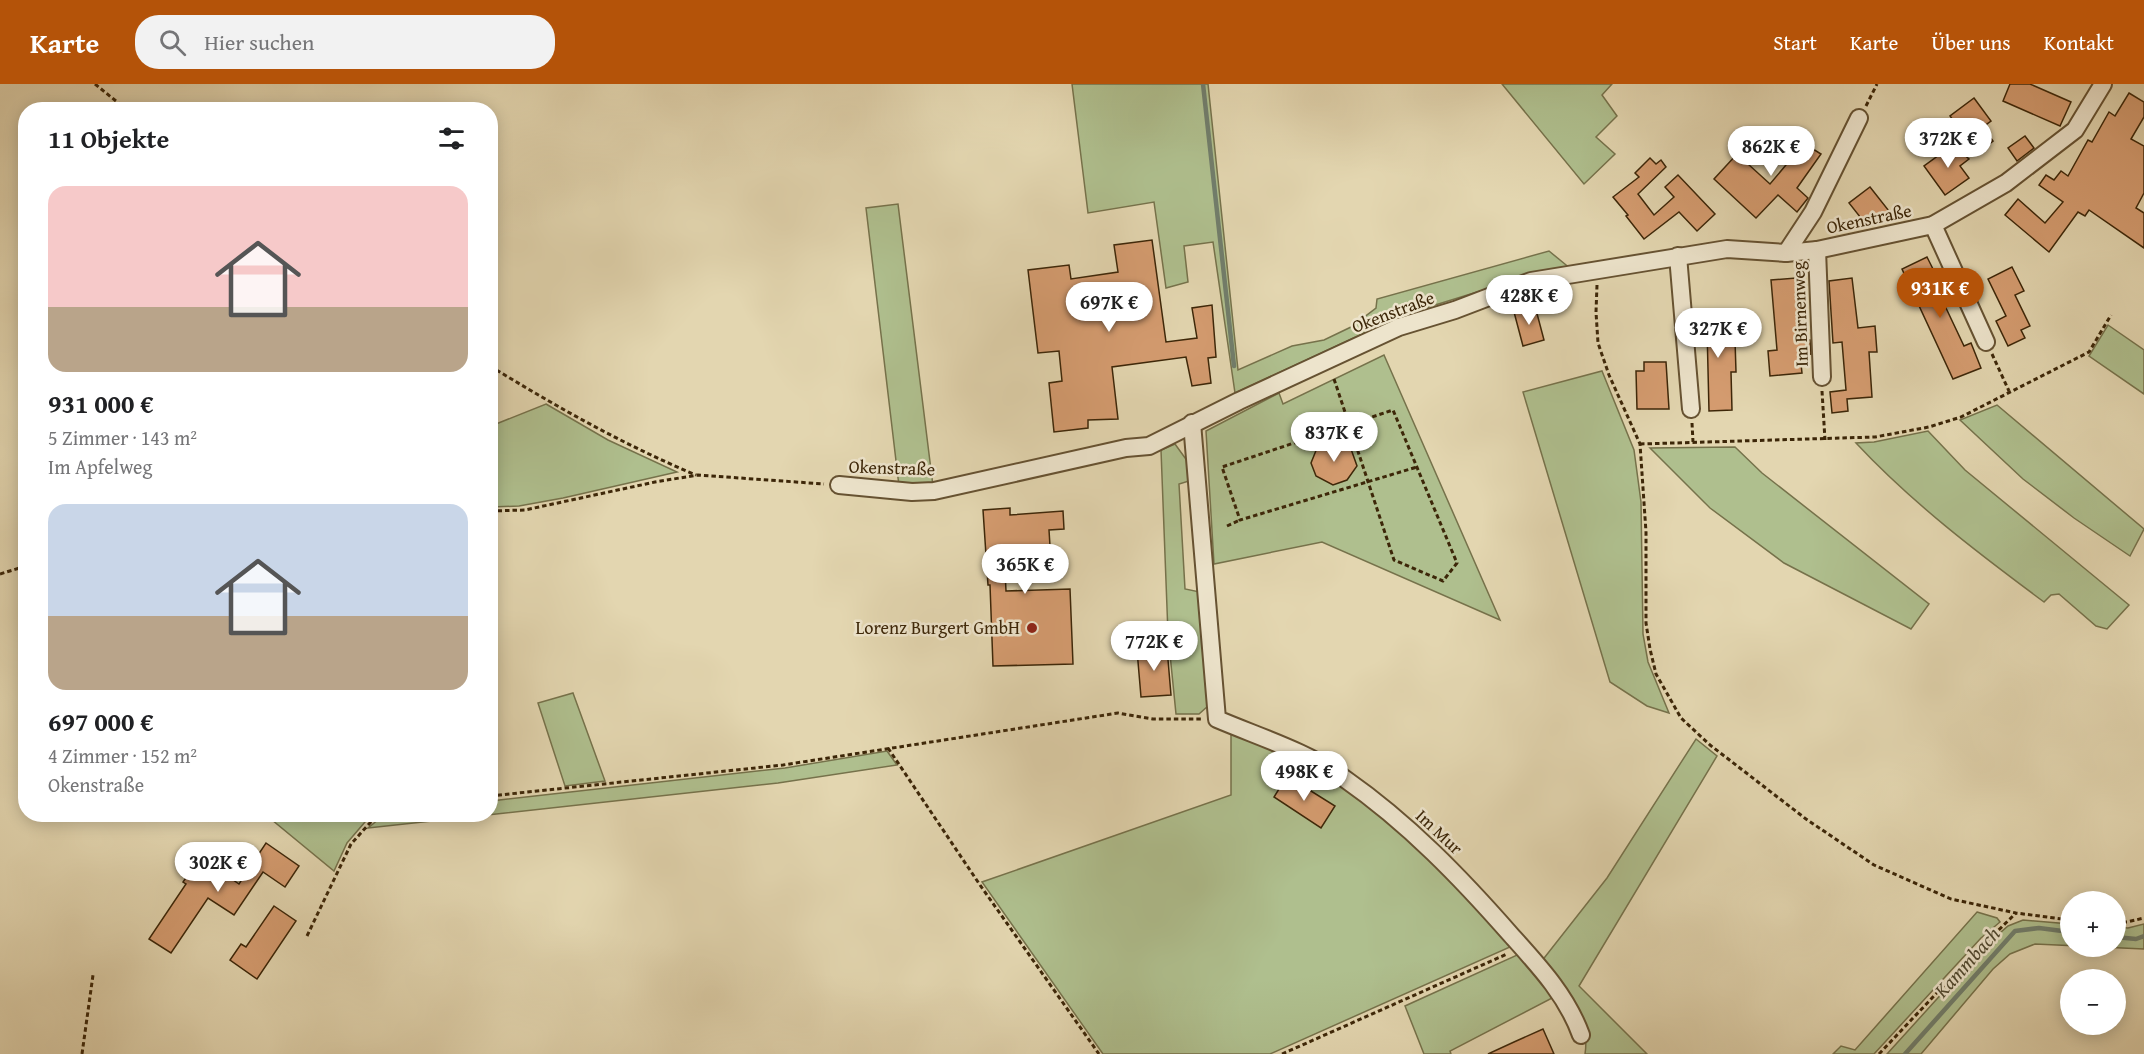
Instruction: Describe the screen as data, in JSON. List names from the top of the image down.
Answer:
{
  "streets": {
    "street": ["Okenstraße", "Im Birnenweg", "Im Mur"]
  },
  "crossings": [
    ["Okenstraße", "Im Birnenweg"]
  ],
  "water": ["Kammbach"],
  "places": ["Lorenz Burgert GmbH"],
  "page": {
    "header": "Karte",
    "search": "Hier suchen",
    "nav": [
      "Start",
      "Karte",
      "Über uns",
      "Kontakt"
    ],
    "heading": "11 Objekte",
    "price": [
      "372K €",
      "862K €",
      "931K €",
      "428K €",
      "697K €",
      "327K €",
      "837K €",
      "365K €",
      "772K €",
      "498K €",
      "302K €"
    ],
    "list": [
      {
        "name": "931 000 €",
        "note": "5 Zimmer · 143 m² · Im Apfelweg"
      },
      {
        "name": "697 000 €",
        "note": "4 Zimmer · 152 m² · Okenstraße"
      }
    ],
    "map_buttons": ["+", "−"]
  }
}
